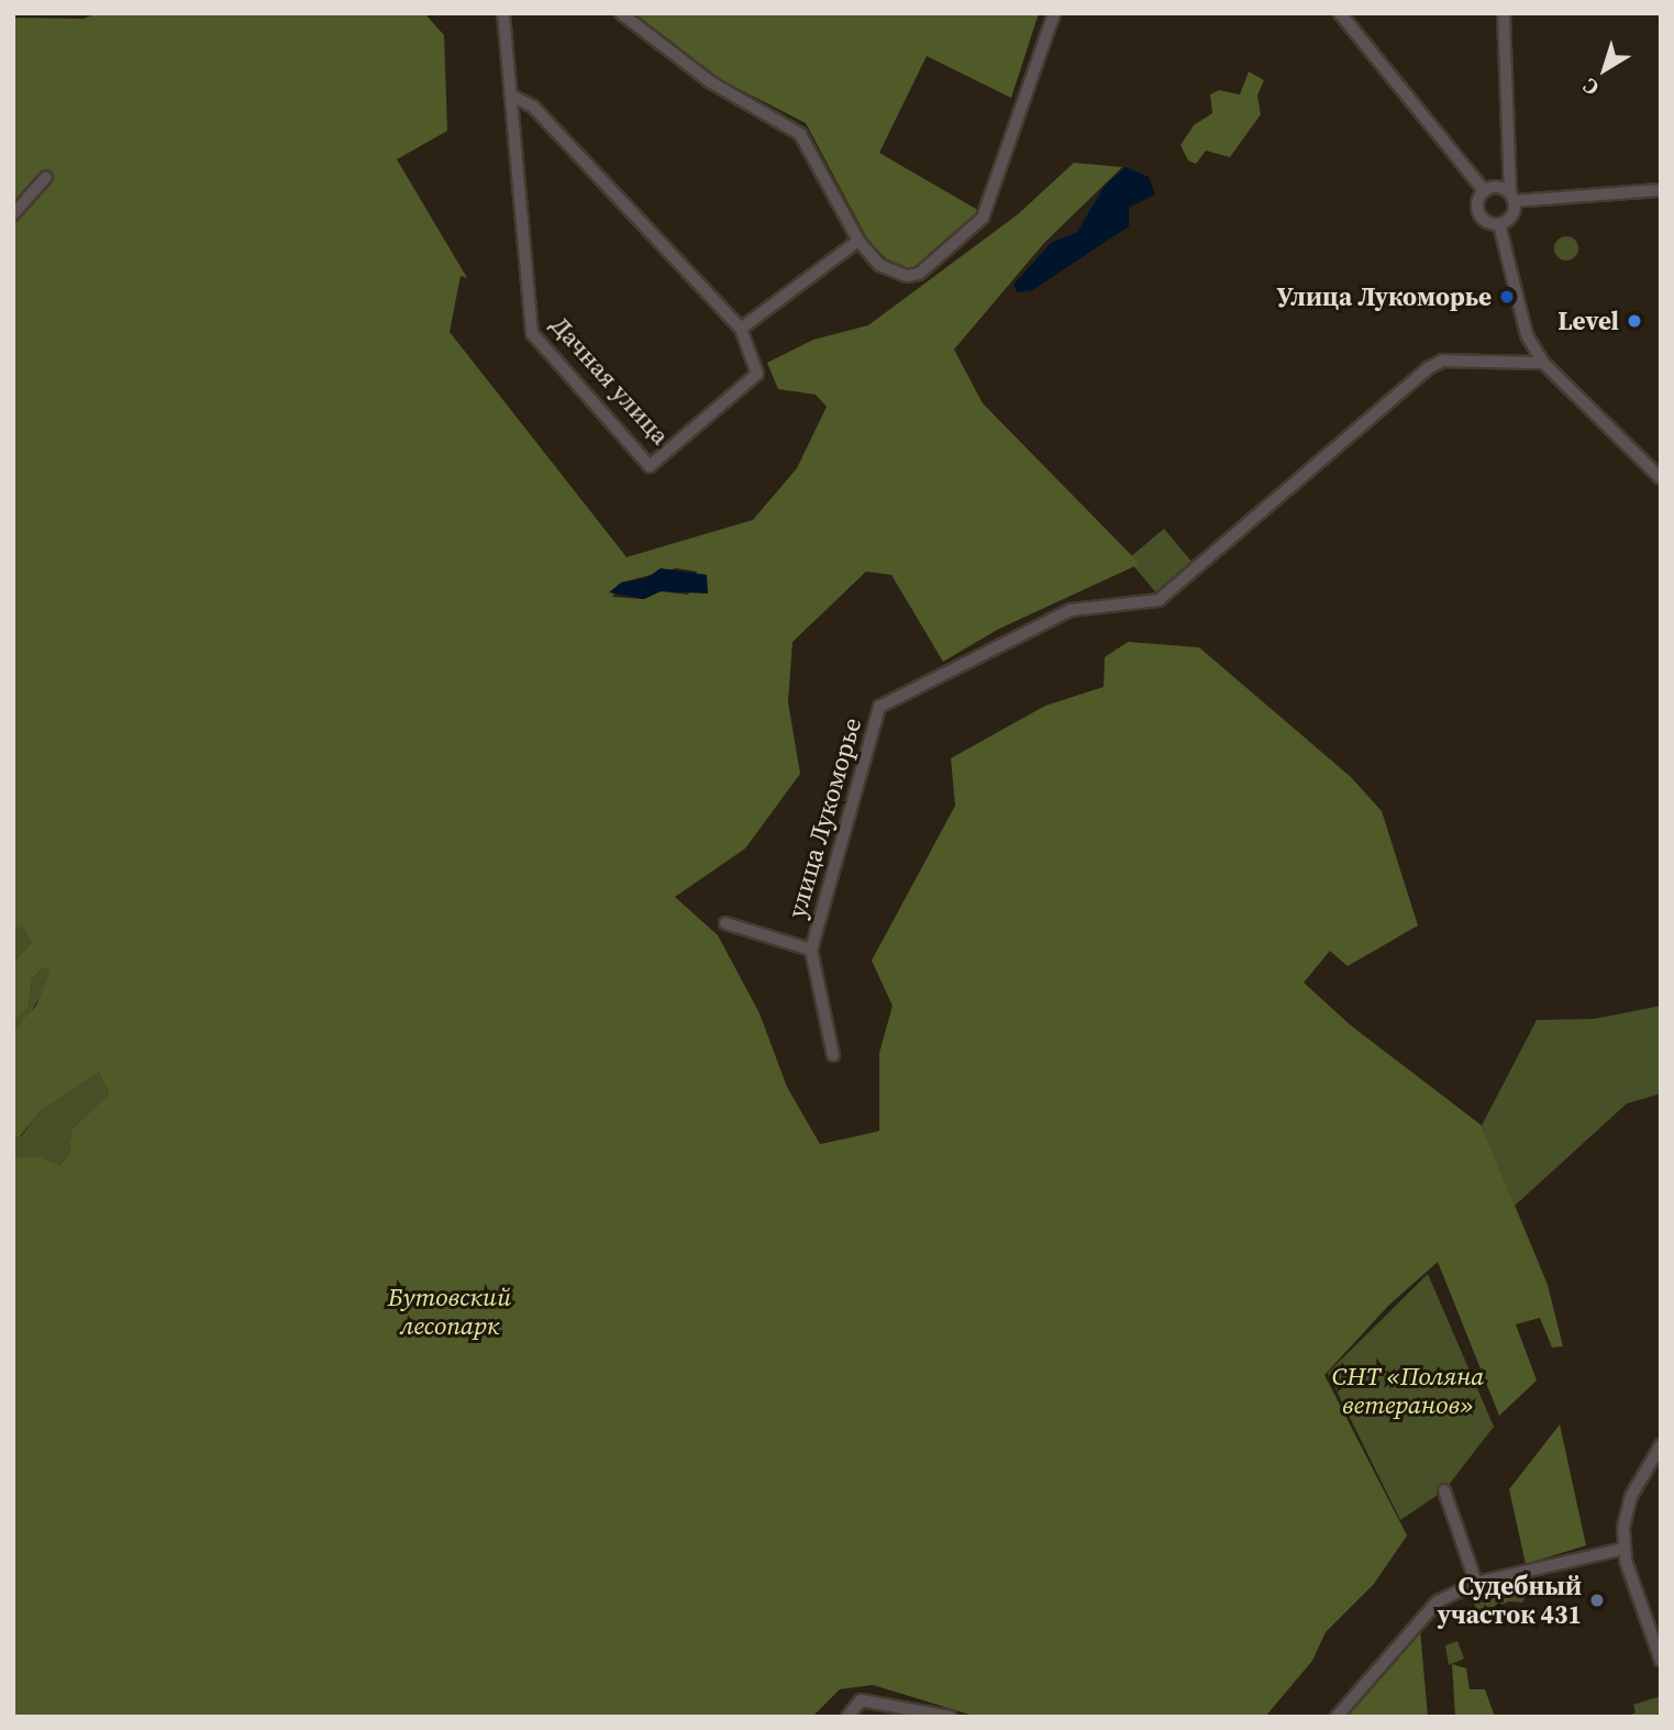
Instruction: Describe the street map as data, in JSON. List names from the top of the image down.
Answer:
{
  "streets": {
    "street": ["Дачная улица", "улица Лукоморье"]
  },
  "parks": ["Бутовский лесопарк", "СНТ «Поляна ветеранов»"],
  "places": ["Улица Лукоморье", "Level", "Судебный участок 431"],
  "north": "bottom left"
}
